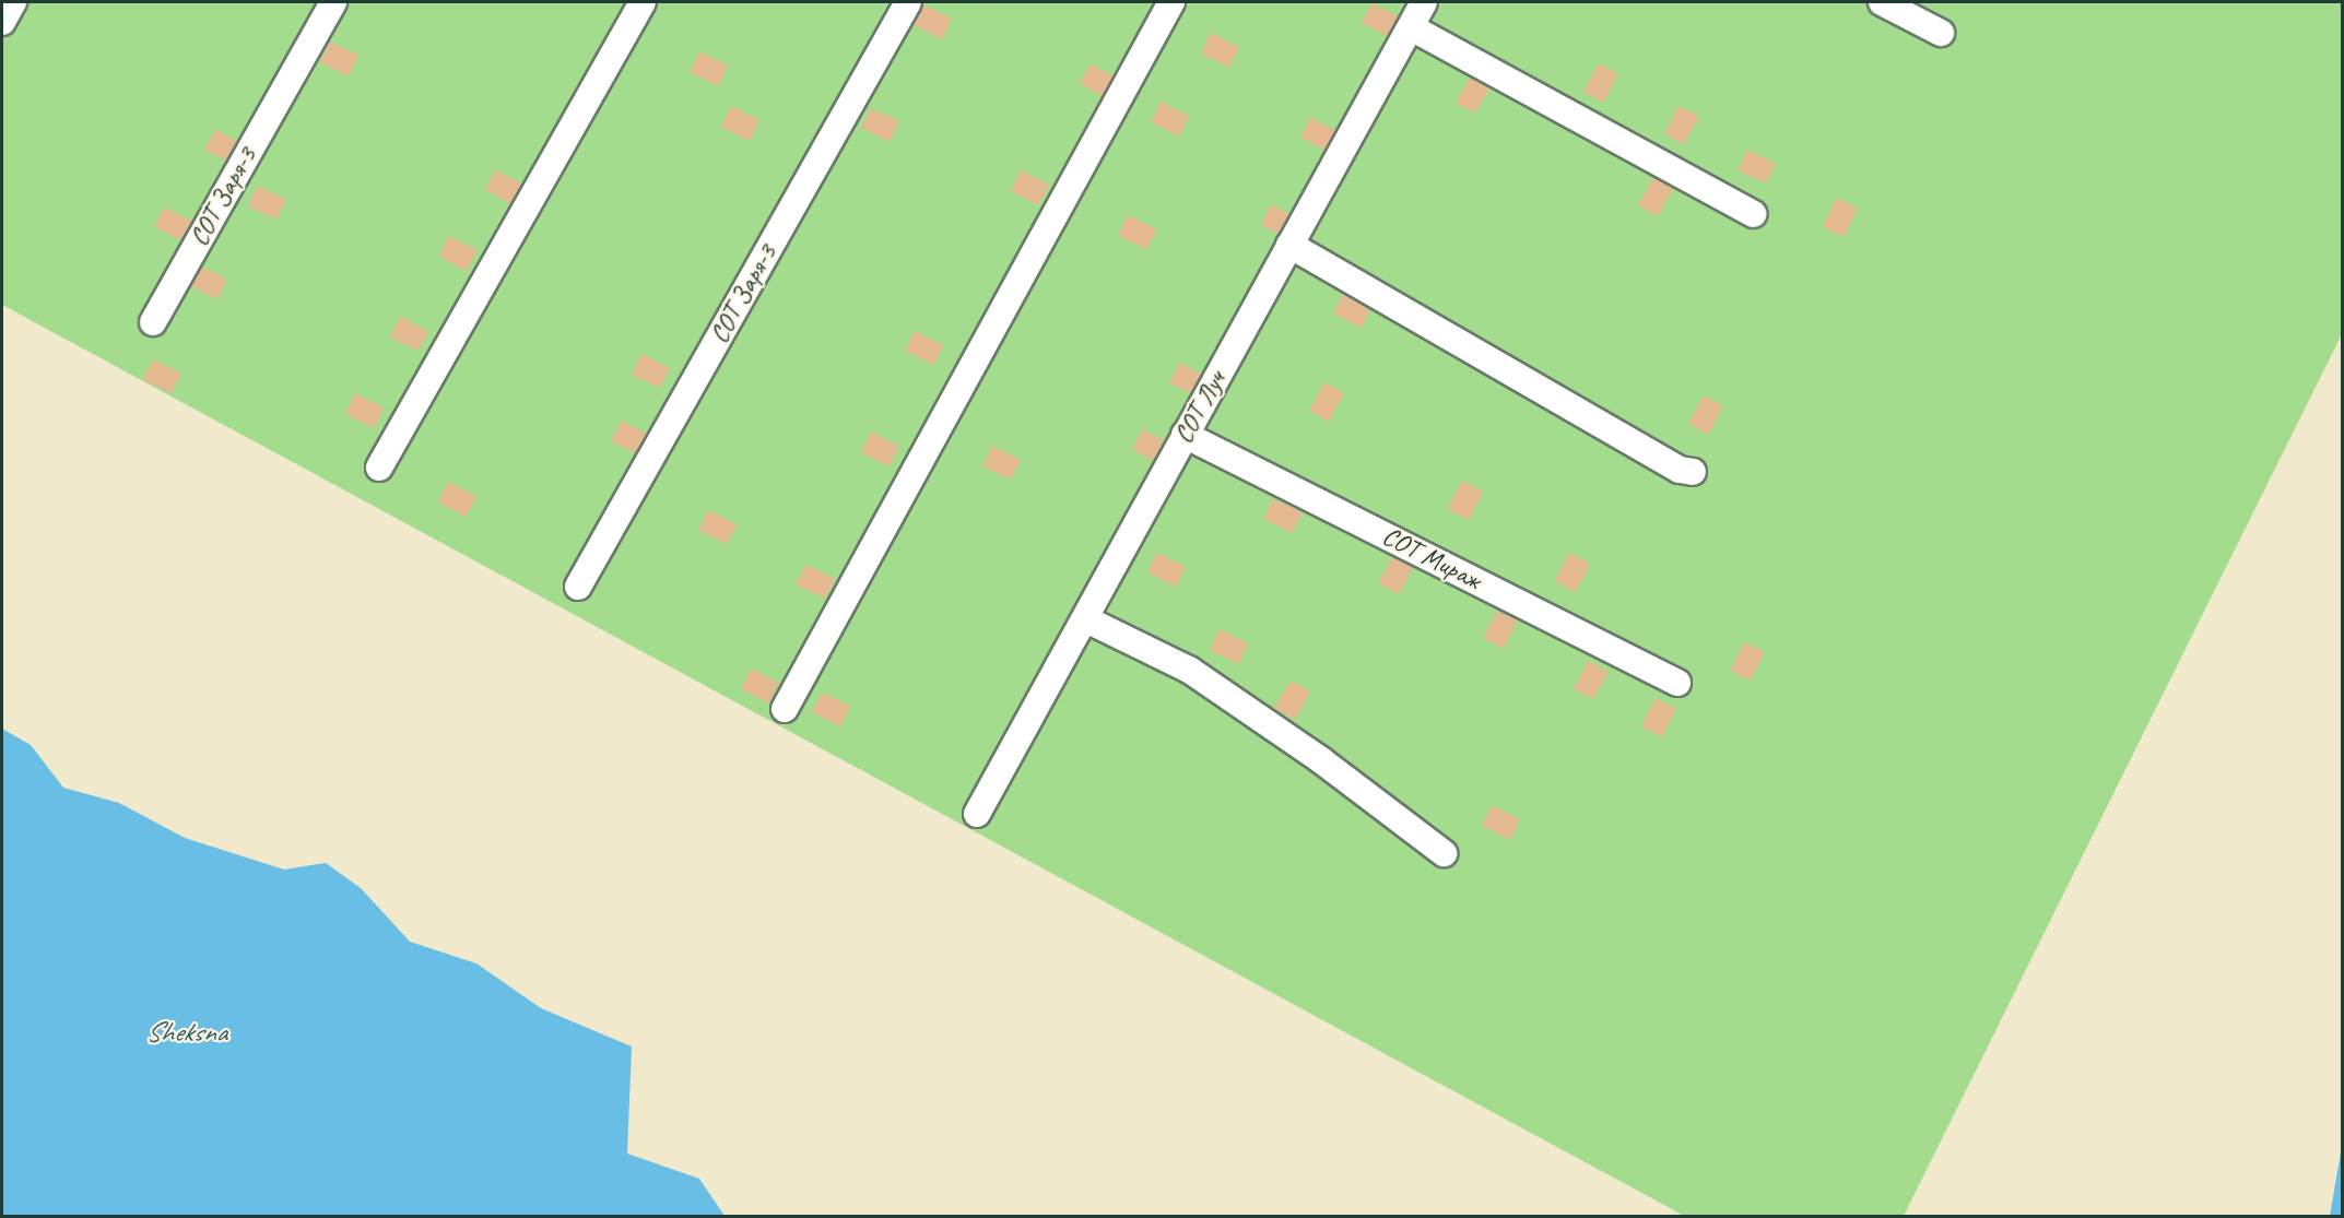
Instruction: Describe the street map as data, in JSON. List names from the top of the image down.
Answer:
{
  "streets": {
    "street": ["СОТ Заря-3", "СОТ Луч", "СОТ Мираж"]
  },
  "crossings": [
    ["СОТ Луч", "СОТ Мираж"]
  ],
  "water": ["Sheksna"]
}
